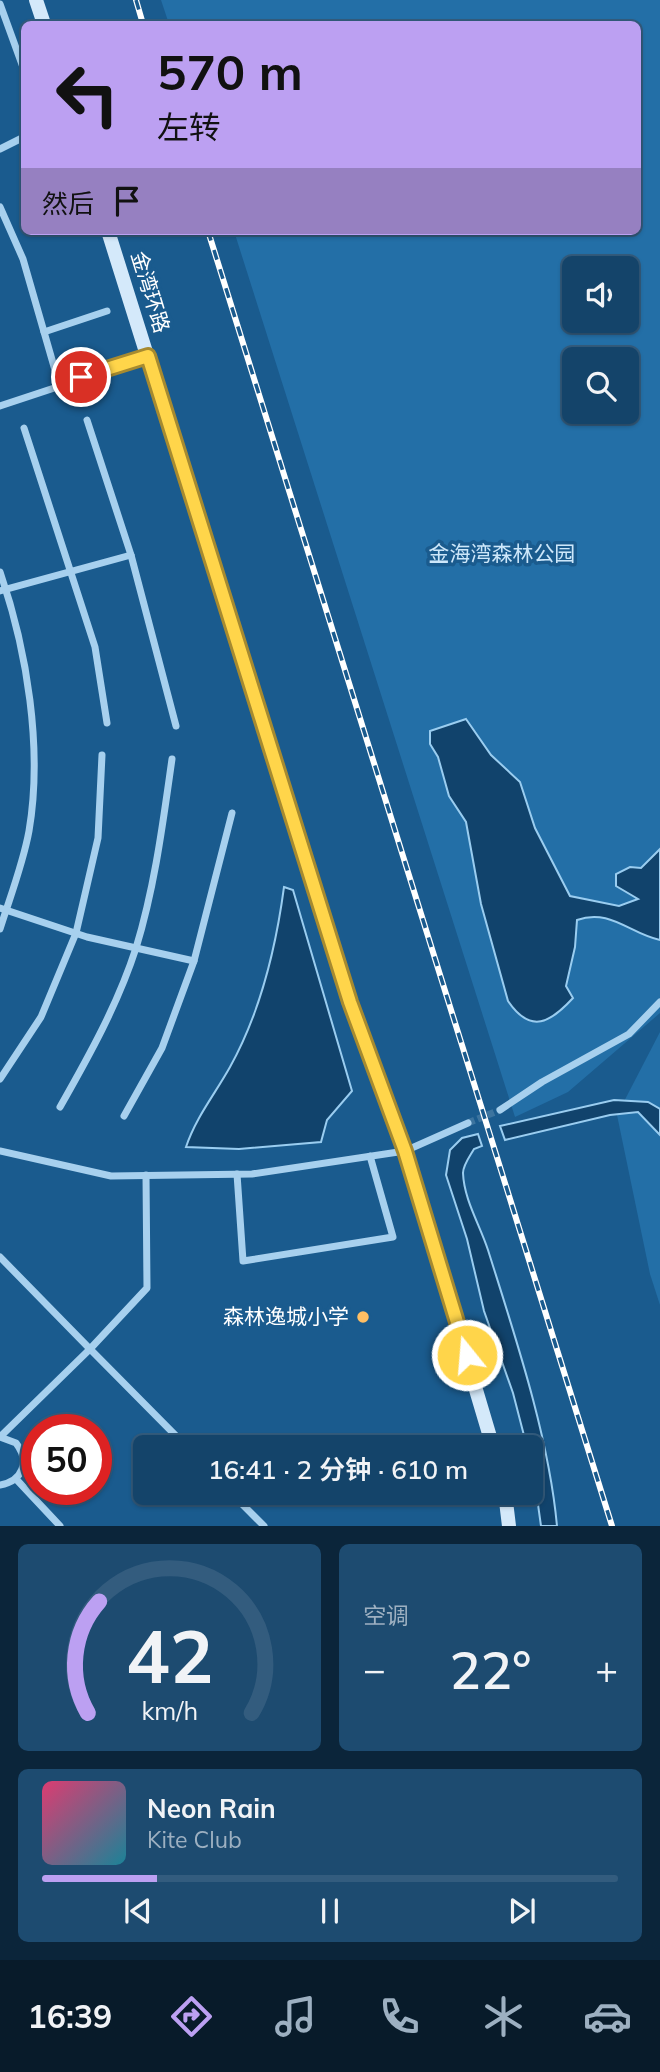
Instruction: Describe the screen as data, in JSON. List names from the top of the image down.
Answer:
{
  "streets": {
    "main road": ["金湾环路"]
  },
  "parks": ["金海湾森林公园"],
  "places": ["森林逸城小学"],
  "page": {
    "turn": ["570 m", "左转"],
    "then": "然后",
    "limit": "50",
    "trip": "16:41 · 2 分钟 · 610 m",
    "tile": "空调",
    "heat": ["−", "22°", "+"],
    "song": ["Neon Rain", "Kite Club"],
    "tabs": "16:39",
    "gauge": ["42", "km/h"]
  }
}
